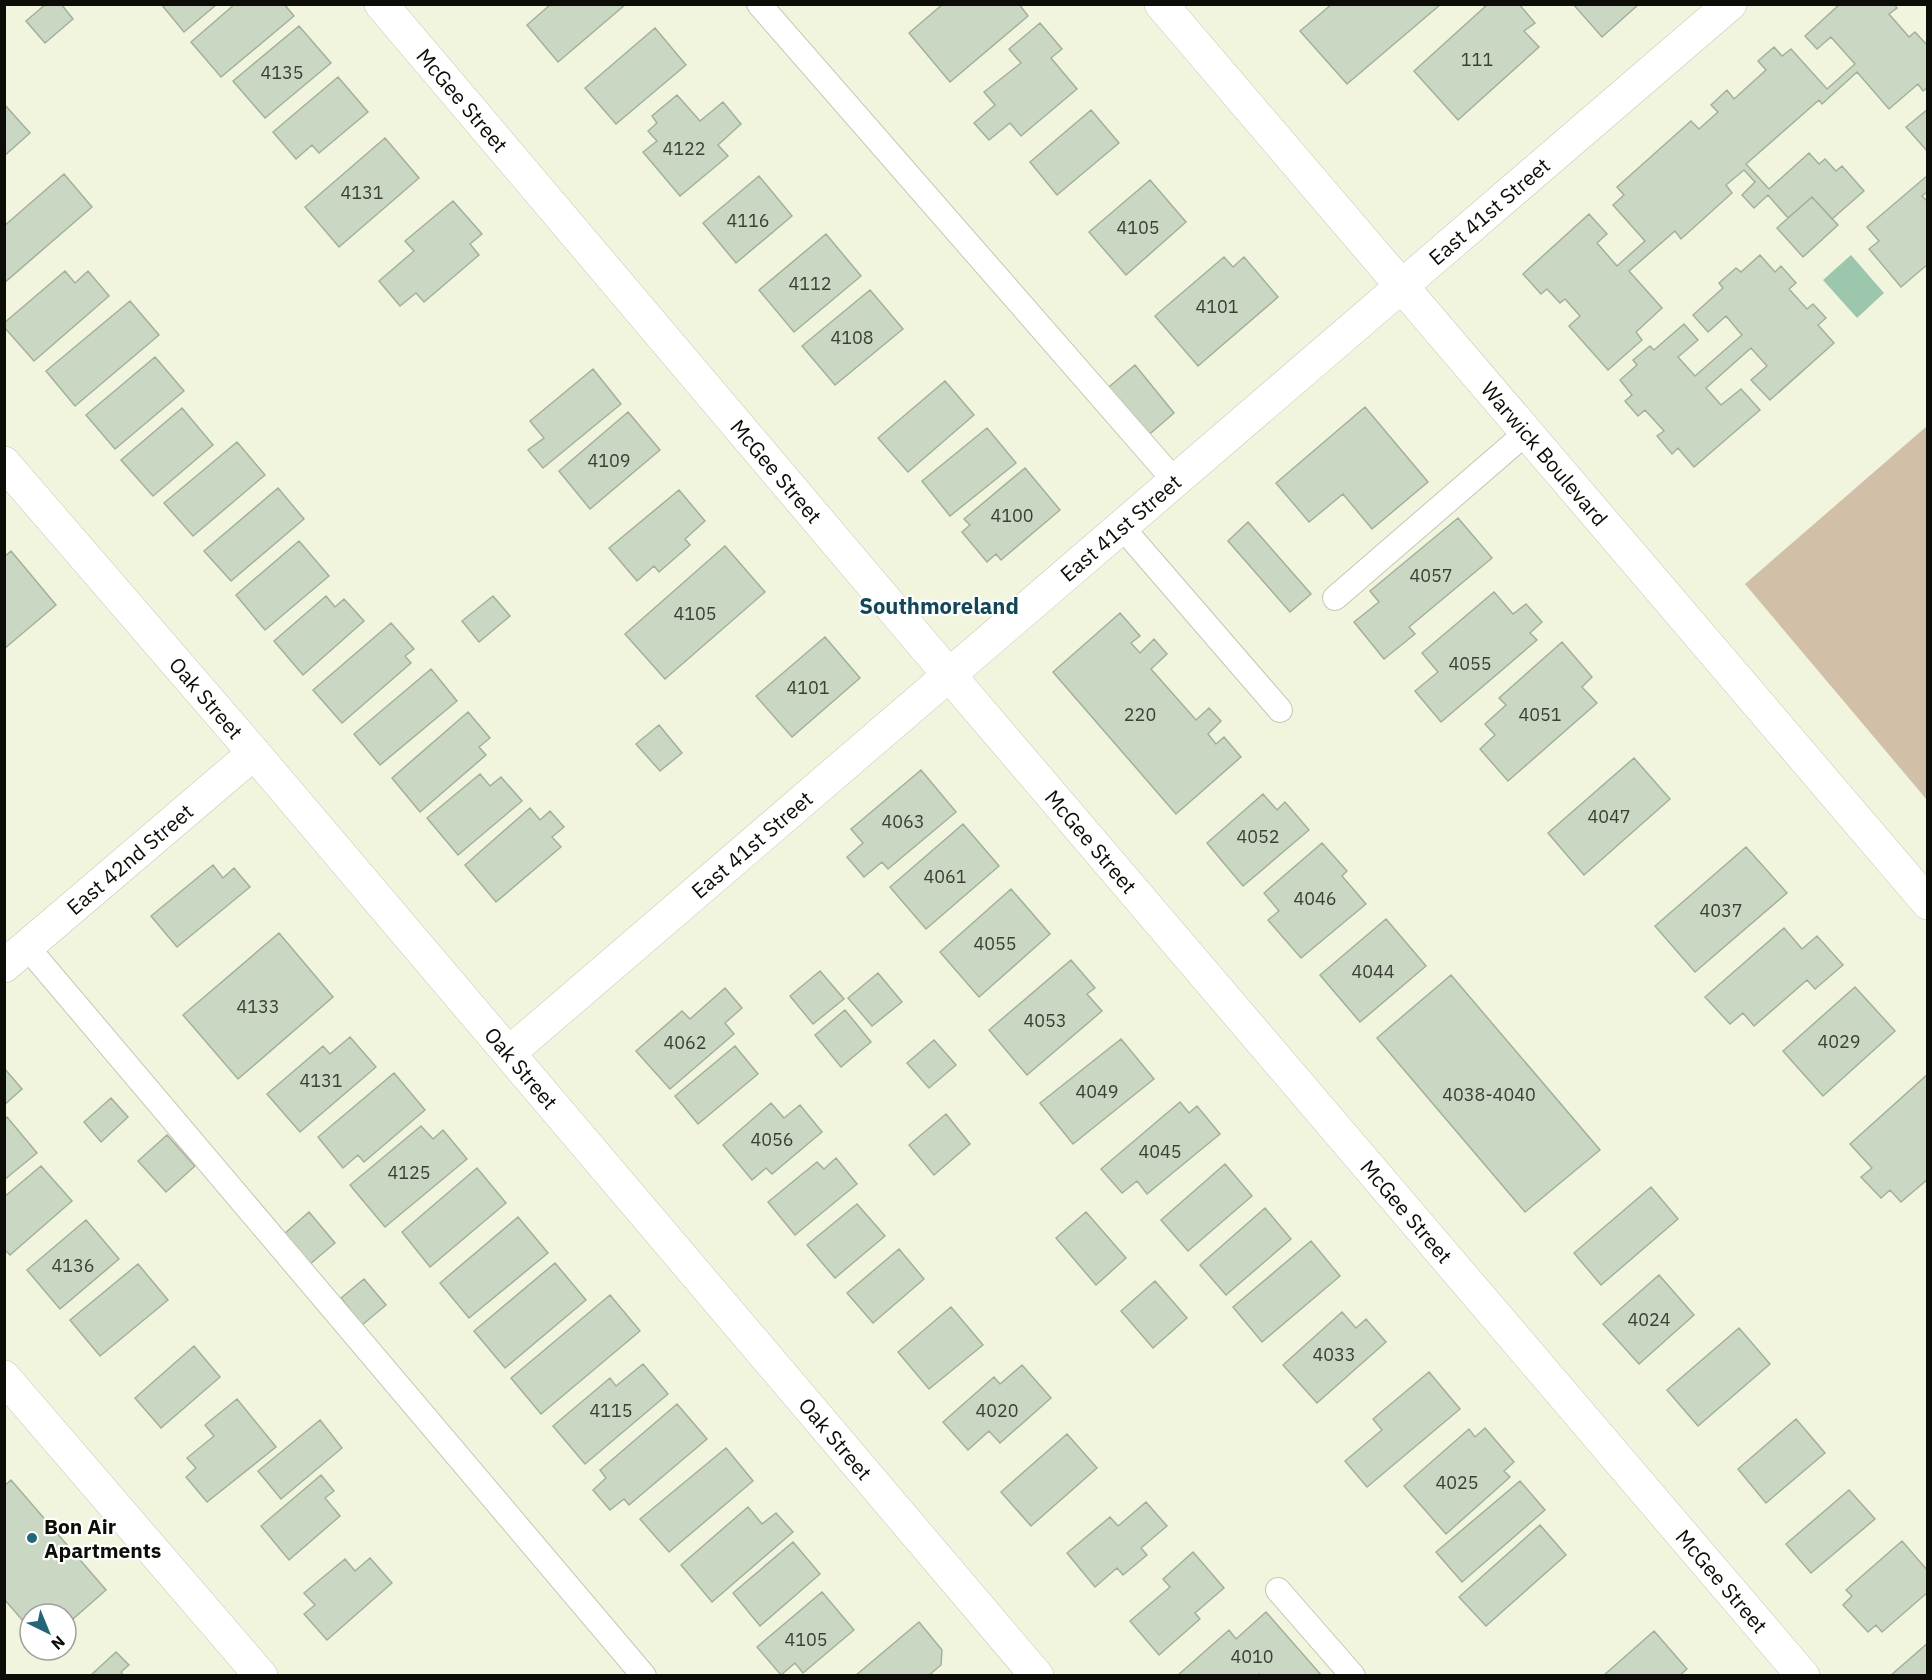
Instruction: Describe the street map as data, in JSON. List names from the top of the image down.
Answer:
{
  "streets": {
    "street": [
      "McGee Street",
      "East 41st Street",
      "Warwick Boulevard",
      "Oak Street",
      "East 42nd Street"
    ]
  },
  "crossings": [
    ["McGee Street", "East 41st Street"],
    ["East 41st Street", "Warwick Boulevard"],
    ["East 41st Street", "Oak Street"],
    ["Oak Street", "East 42nd Street"]
  ],
  "districts": ["Southmoreland"],
  "places": ["Bon Air Apartments"],
  "house_numbers": [
    "111",
    "4135",
    "4122",
    "4131",
    "4116",
    "4105",
    "4112",
    "4101",
    "4108",
    "4109",
    "4100",
    "4057",
    "4105",
    "4055",
    "4101",
    "220",
    "4051",
    "4047",
    "4063",
    "4052",
    "4061",
    "4046",
    "4037",
    "4055",
    "4044",
    "4133",
    "4053",
    "4029",
    "4062",
    "4131",
    "4049",
    "4038-4040",
    "4056",
    "4045",
    "4125",
    "4136",
    "4024",
    "4033",
    "4115",
    "4020",
    "4025",
    "4105",
    "4010"
  ],
  "north": "bottom right"
}
